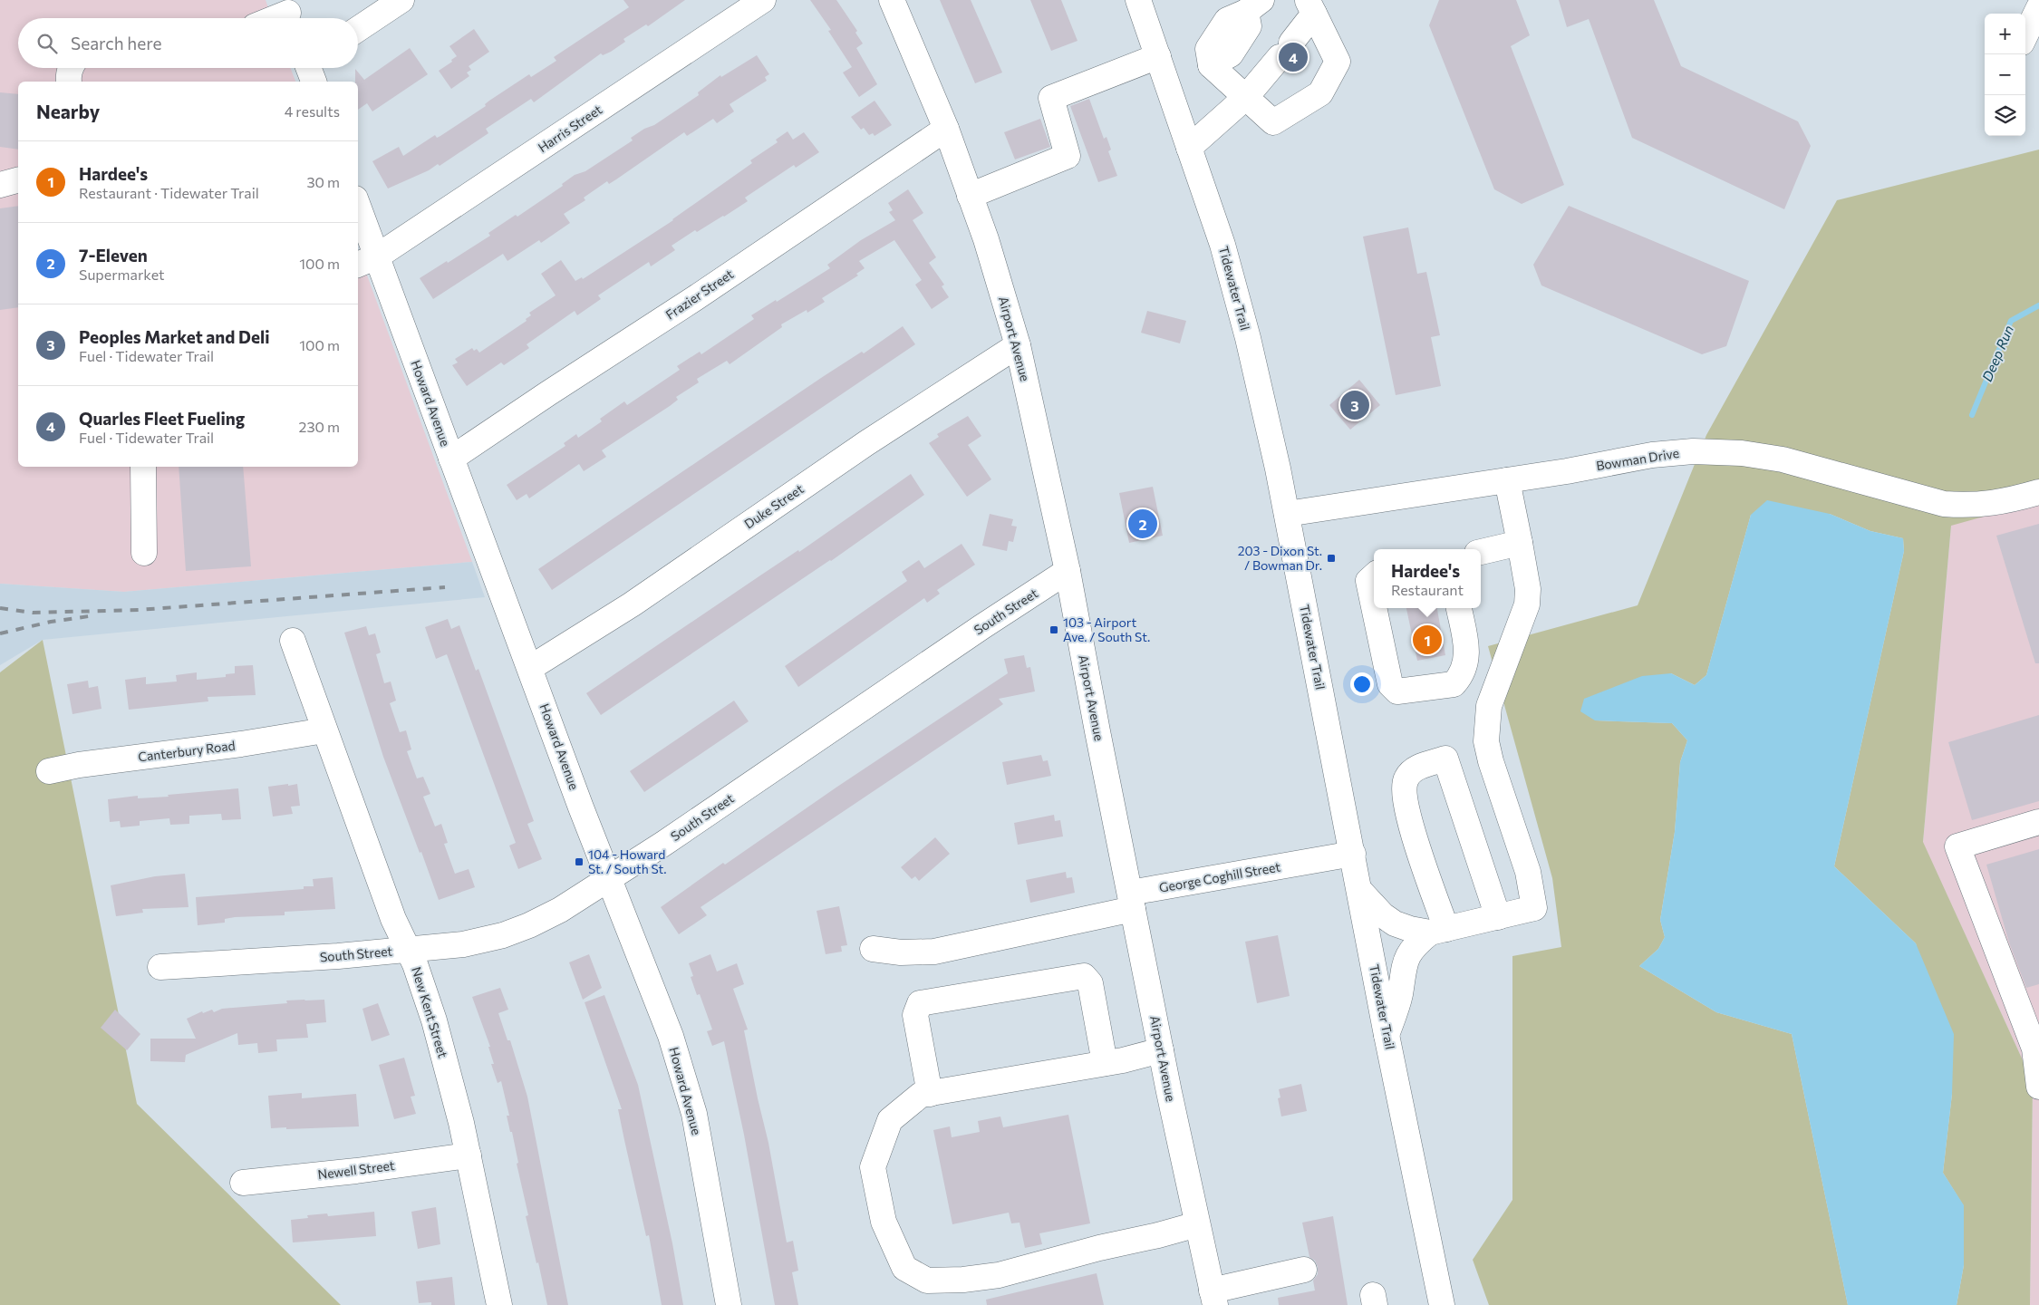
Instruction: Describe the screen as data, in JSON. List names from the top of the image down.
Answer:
{
  "streets": {
    "street": [
      "Harris Street",
      "Tidewater Trail",
      "Frazier Street",
      "Airport Avenue",
      "Howard Avenue",
      "Bowman Drive",
      "Duke Street",
      "South Street",
      "Canterbury Road",
      "George Coghill Street",
      "New Kent Street",
      "Newell Street"
    ]
  },
  "crossings": [
    ["Harris Street", "Howard Avenue"],
    ["Tidewater Trail", "Bowman Drive"],
    ["Tidewater Trail", "George Coghill Street"],
    ["Frazier Street", "Airport Avenue"],
    ["Frazier Street", "Howard Avenue"],
    ["Airport Avenue", "Duke Street"],
    ["Airport Avenue", "South Street"],
    ["Airport Avenue", "George Coghill Street"],
    ["Howard Avenue", "Duke Street"],
    ["Howard Avenue", "South Street"],
    ["South Street", "New Kent Street"],
    ["Canterbury Road", "New Kent Street"],
    ["New Kent Street", "Newell Street"]
  ],
  "water": ["Deep Run"],
  "places": {
    "transit": ["203 - Dixon St. / Bowman Dr.", "103 - Airport Ave. / South St.", "104 - Howard St. / South St."]
  },
  "page": {
    "map_buttons": ["+", "−"],
    "search": "Search here",
    "pins": [
      "4",
      "3",
      "2",
      "1"
    ],
    "heading": ["Nearby", "4 results"],
    "list": [
      {
        "mark": "1",
        "name": "Hardee's",
        "note": "Restaurant · Tidewater Trail",
        "value": "30 m"
      },
      {
        "mark": "2",
        "name": "7-Eleven",
        "note": "Supermarket",
        "value": "100 m"
      },
      {
        "mark": "3",
        "name": "Peoples Market and Deli",
        "note": "Fuel · Tidewater Trail",
        "value": "100 m"
      },
      {
        "mark": "4",
        "name": "Quarles Fleet Fueling",
        "note": "Fuel · Tidewater Trail",
        "value": "230 m"
      }
    ],
    "popup": ["Hardee's", "Restaurant"]
  }
}
